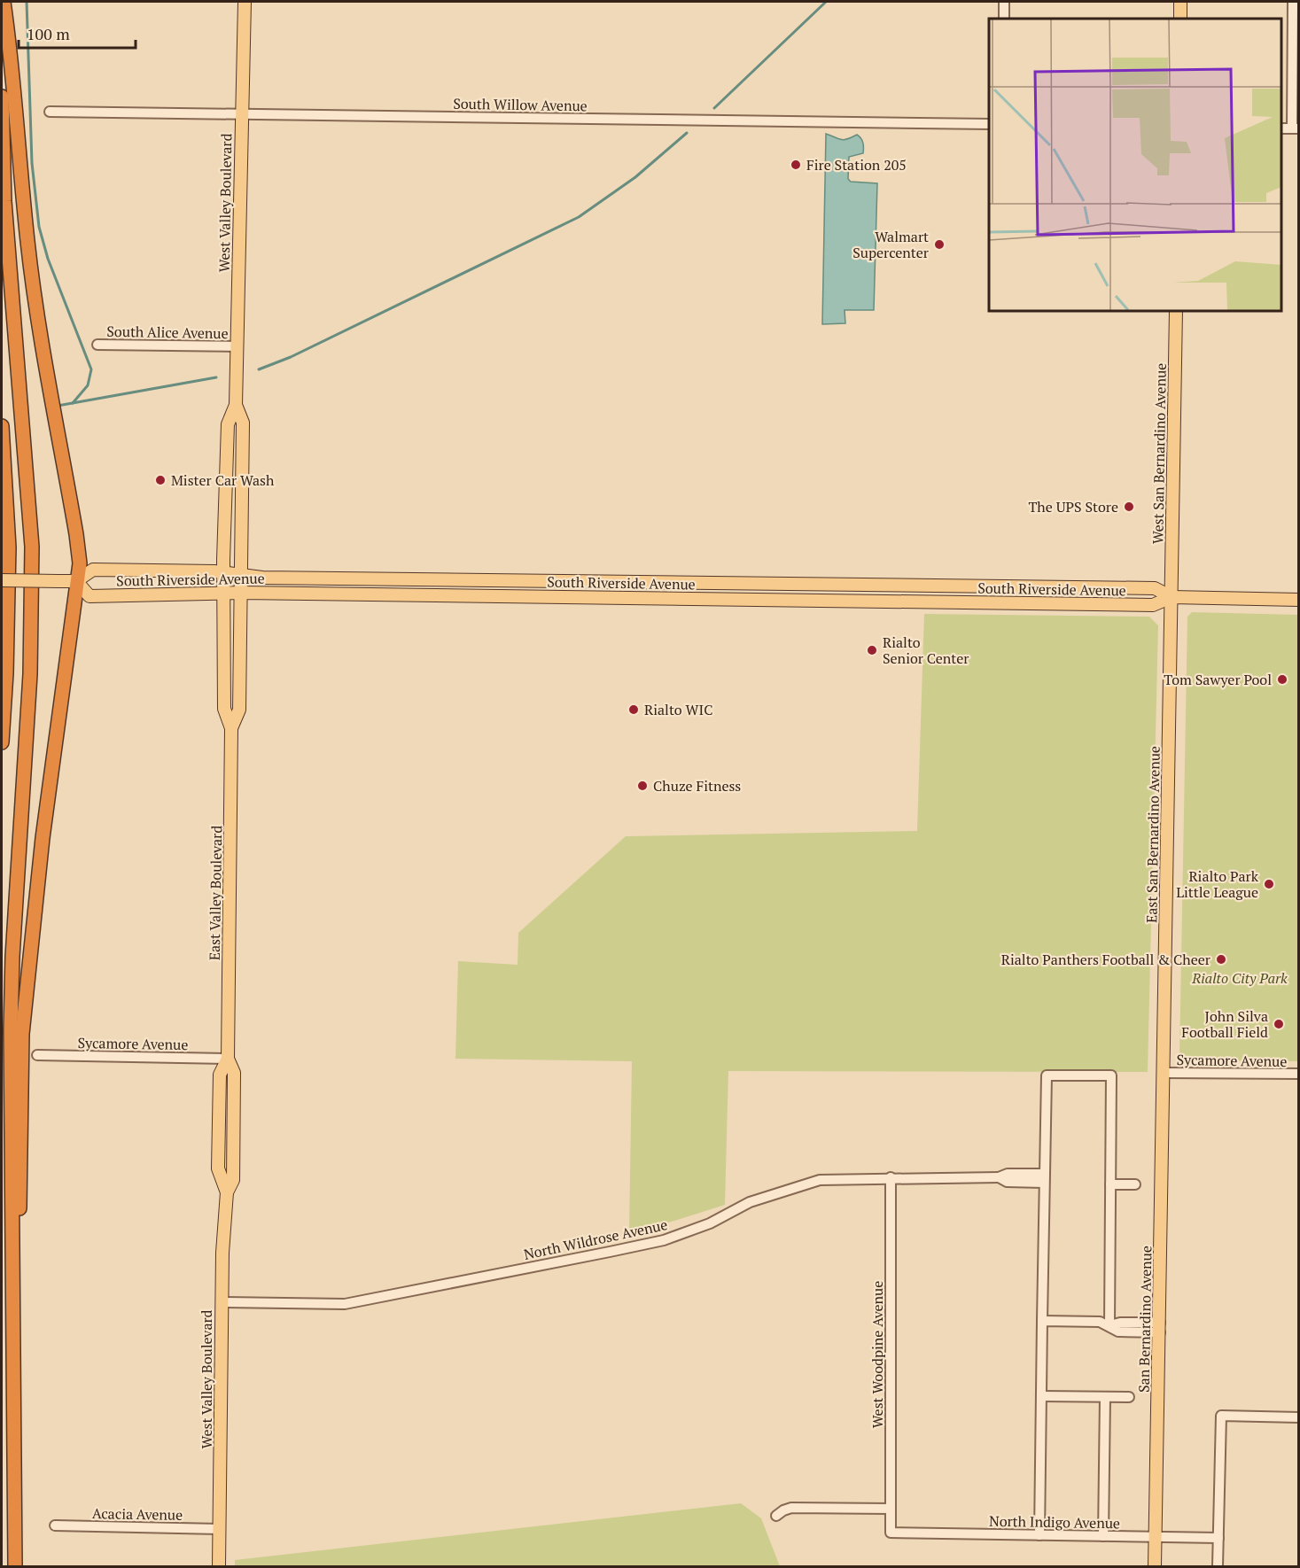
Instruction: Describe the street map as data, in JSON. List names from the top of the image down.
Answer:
{
  "streets": {
    "main road": [
      "West Valley Boulevard",
      "West San Bernardino Avenue",
      "South Riverside Avenue",
      "East San Bernardino Avenue",
      "East Valley Boulevard",
      "San Bernardino Avenue"
    ],
    "street": [
      "South Willow Avenue",
      "South Alice Avenue",
      "Sycamore Avenue",
      "North Wildrose Avenue",
      "West Woodpine Avenue",
      "Acacia Avenue",
      "North Indigo Avenue"
    ]
  },
  "crossings": [
    ["South Willow Avenue", "West Valley Boulevard"],
    ["West Valley Boulevard", "South Alice Avenue"],
    ["West Valley Boulevard", "South Riverside Avenue"],
    ["West Valley Boulevard", "East Valley Boulevard"],
    ["West Valley Boulevard", "Sycamore Avenue"],
    ["West Valley Boulevard", "North Wildrose Avenue"],
    ["West Valley Boulevard", "Acacia Avenue"],
    ["West San Bernardino Avenue", "South Riverside Avenue"],
    ["West San Bernardino Avenue", "East San Bernardino Avenue"],
    ["South Riverside Avenue", "East San Bernardino Avenue"],
    ["South Riverside Avenue", "East Valley Boulevard"],
    ["East San Bernardino Avenue", "Sycamore Avenue"],
    ["East San Bernardino Avenue", "San Bernardino Avenue"],
    ["East Valley Boulevard", "Sycamore Avenue"],
    ["Sycamore Avenue", "San Bernardino Avenue"],
    ["North Wildrose Avenue", "West Woodpine Avenue"],
    ["San Bernardino Avenue", "North Indigo Avenue"],
    ["West Woodpine Avenue", "North Indigo Avenue"]
  ],
  "parks": ["Rialto City Park"],
  "places": [
    "Fire Station 205",
    "Walmart Supercenter",
    "Mister Car Wash",
    "The UPS Store",
    "Rialto Senior Center",
    "Tom Sawyer Pool",
    "Rialto WIC",
    "Chuze Fitness",
    "Rialto Park Little League",
    "Rialto Panthers Football & Cheer",
    "John Silva Football Field"
  ],
  "scale_bar": "100 m"
}
